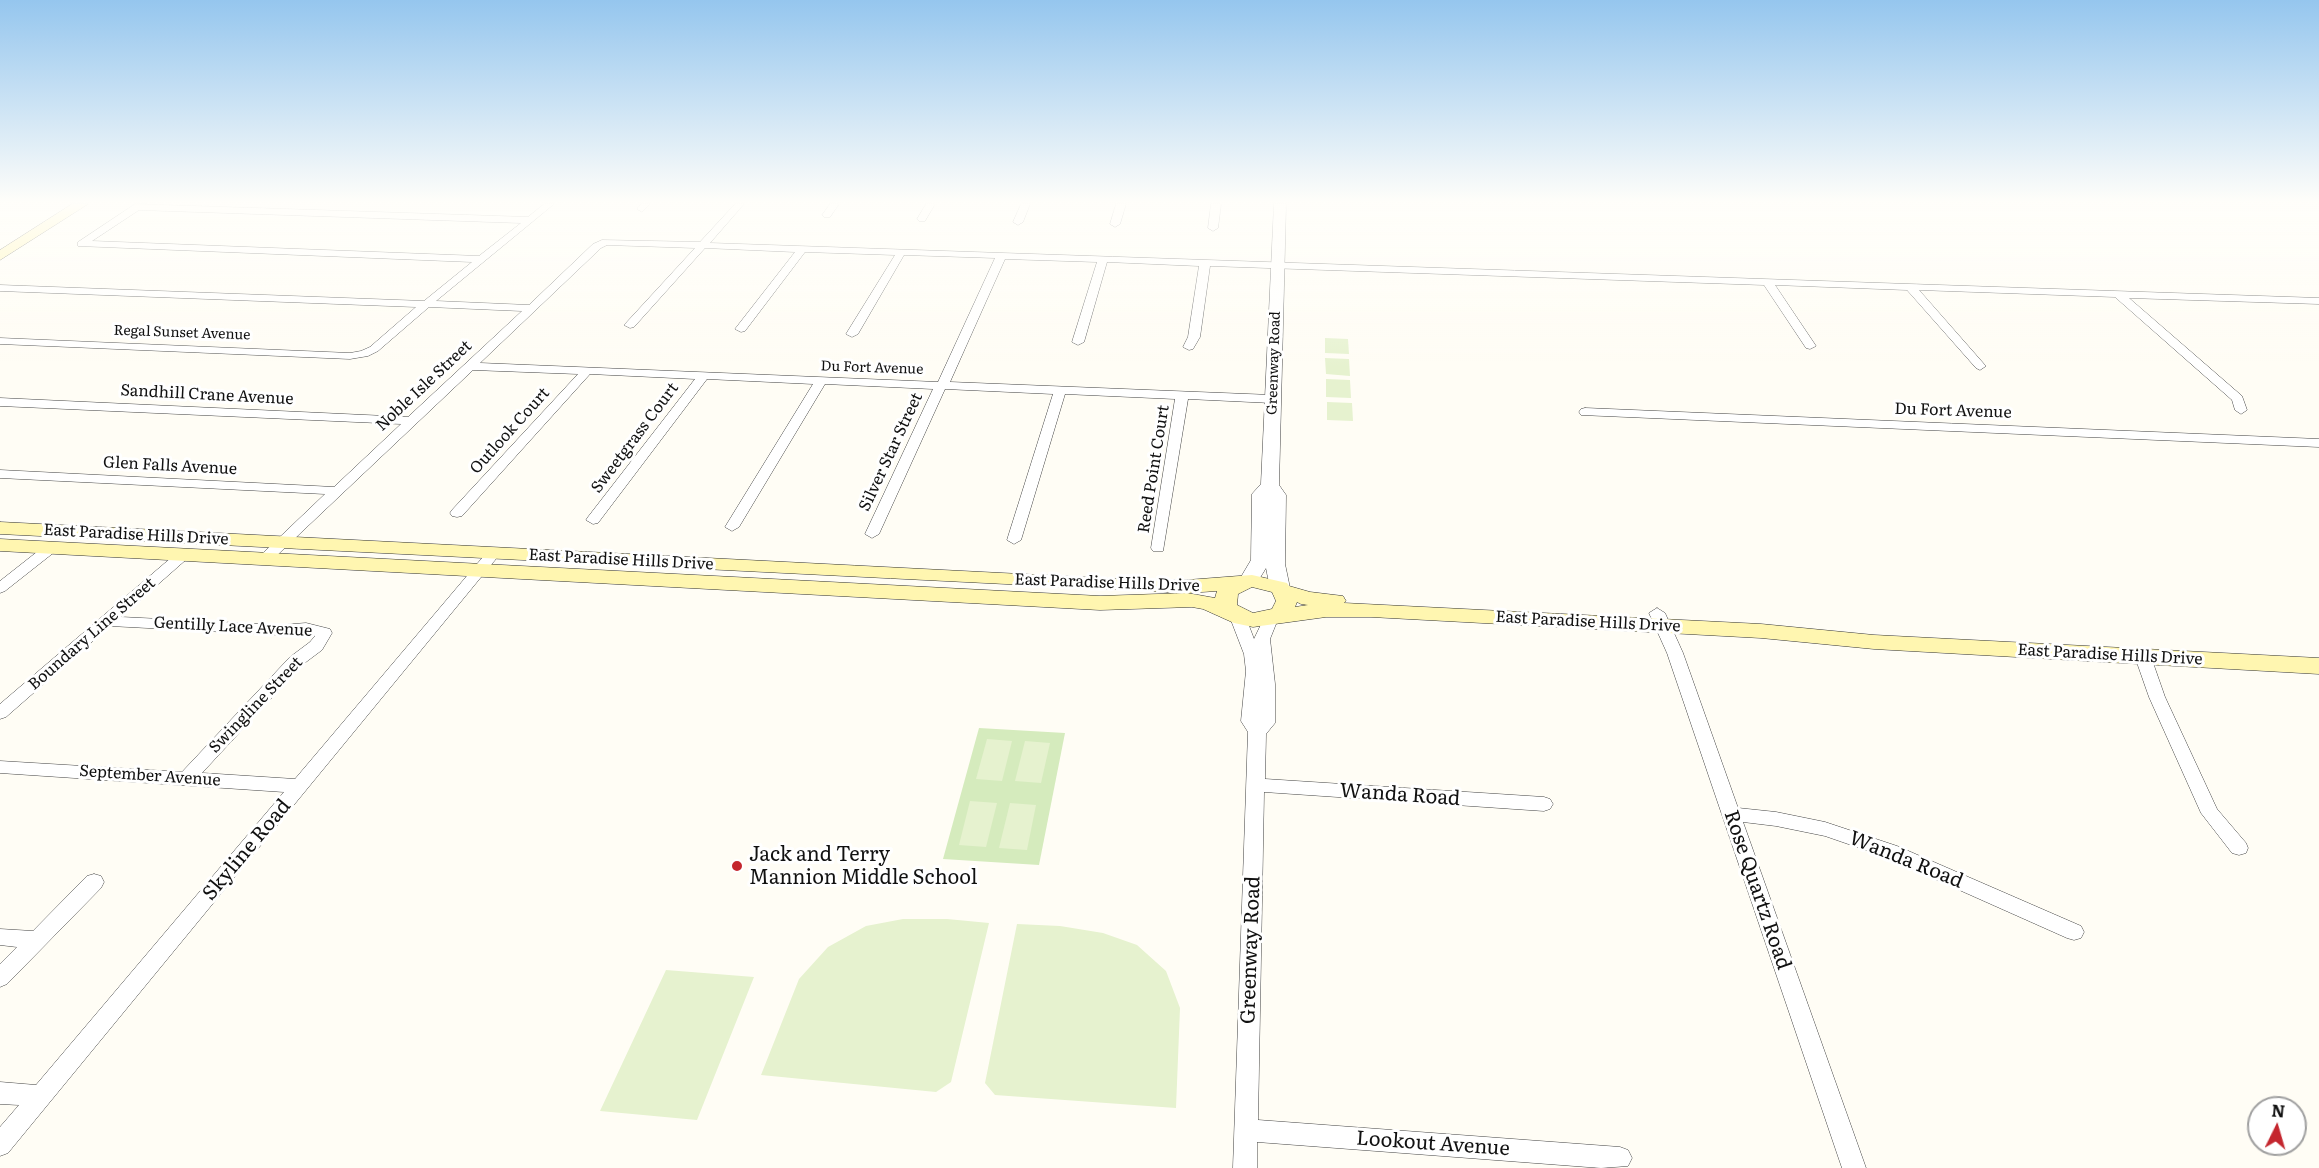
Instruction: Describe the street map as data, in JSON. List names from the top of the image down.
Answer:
{
  "streets": {
    "main road": ["East Paradise Hills Drive"],
    "street": [
      "Regal Sunset Avenue",
      "Greenway Road",
      "Du Fort Avenue",
      "Noble Isle Street",
      "Sandhill Crane Avenue",
      "Outlook Court",
      "Sweetgrass Court",
      "Silver Star Street",
      "Glen Falls Avenue",
      "Reed Point Court",
      "Gentilly Lace Avenue",
      "Boundary Line Street",
      "Swingline Street",
      "September Avenue",
      "Wanda Road",
      "Skyline Road",
      "Rose Quartz Road",
      "Lookout Avenue"
    ]
  },
  "crossings": [
    ["Greenway Road", "Du Fort Avenue"],
    ["Greenway Road", "East Paradise Hills Drive"],
    ["Greenway Road", "Wanda Road"],
    ["Greenway Road", "Lookout Avenue"],
    ["Du Fort Avenue", "Noble Isle Street"],
    ["Du Fort Avenue", "Outlook Court"],
    ["Du Fort Avenue", "Sweetgrass Court"],
    ["Du Fort Avenue", "Silver Star Street"],
    ["Du Fort Avenue", "Reed Point Court"],
    ["Noble Isle Street", "Sandhill Crane Avenue"],
    ["Noble Isle Street", "Glen Falls Avenue"],
    ["Noble Isle Street", "East Paradise Hills Drive"],
    ["East Paradise Hills Drive", "Boundary Line Street"],
    ["East Paradise Hills Drive", "Skyline Road"],
    ["East Paradise Hills Drive", "Rose Quartz Road"],
    ["Gentilly Lace Avenue", "Boundary Line Street"],
    ["Gentilly Lace Avenue", "Swingline Street"],
    ["Swingline Street", "September Avenue"],
    ["September Avenue", "Skyline Road"],
    ["Wanda Road", "Rose Quartz Road"]
  ],
  "places": ["Jack and Terry Mannion Middle School"],
  "north": "top"
}
